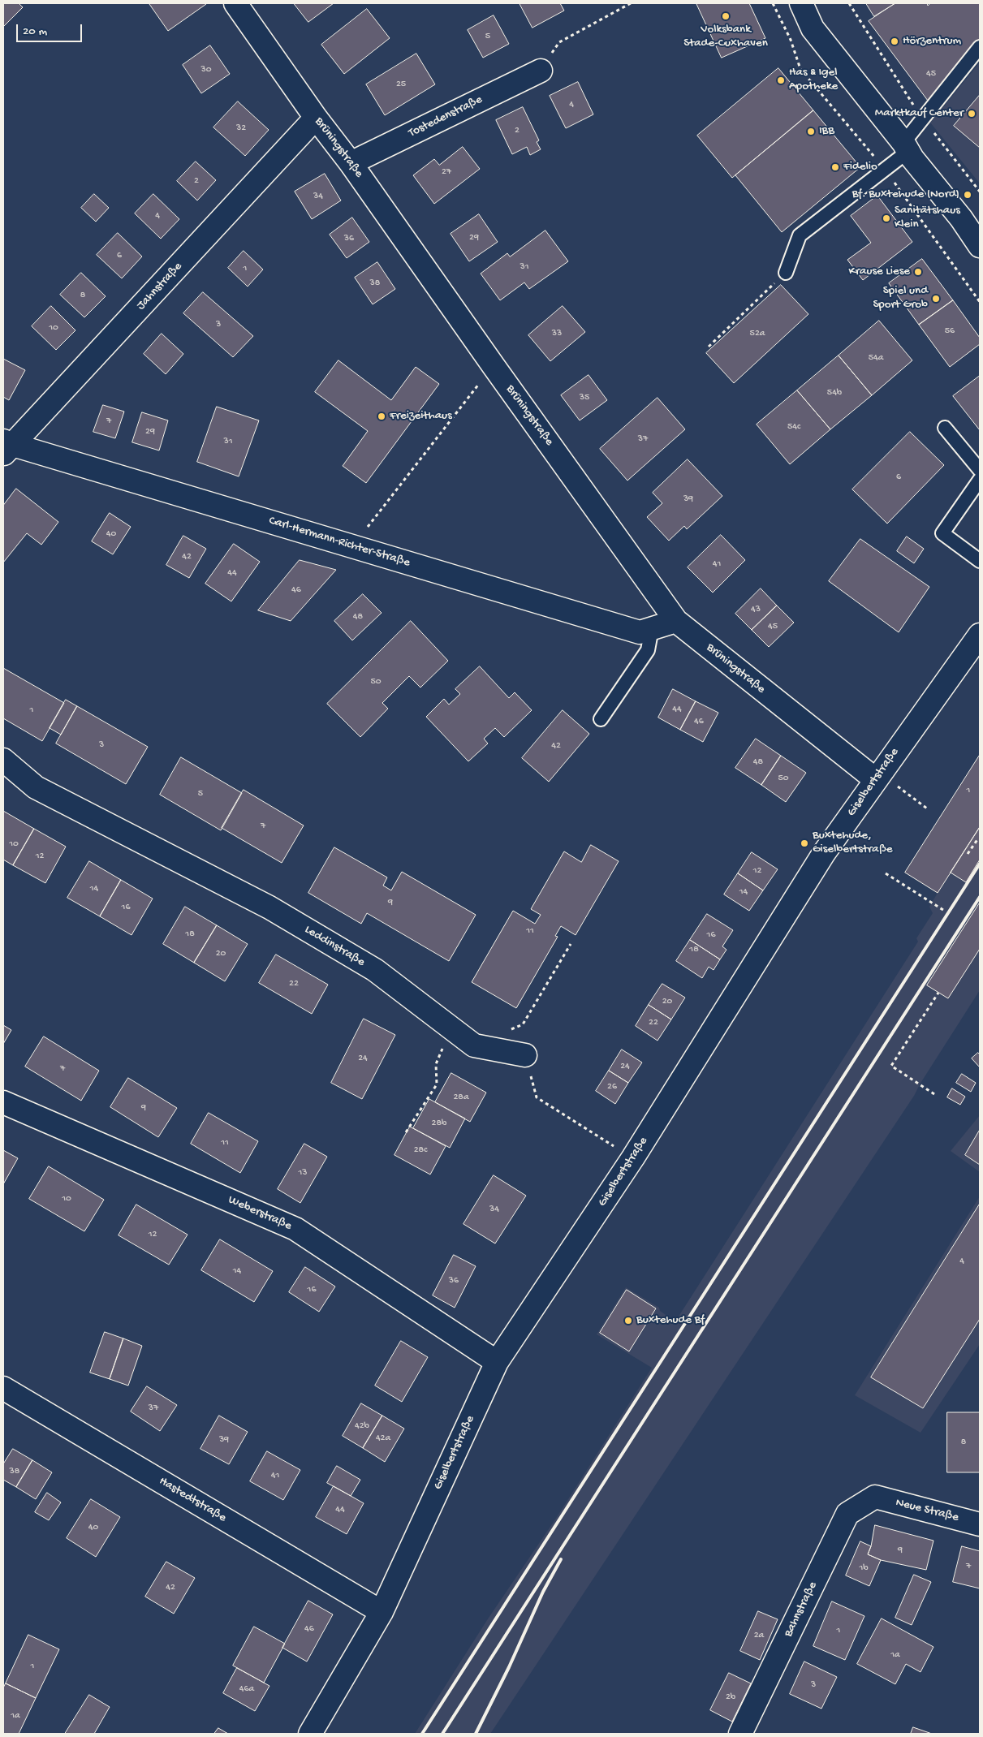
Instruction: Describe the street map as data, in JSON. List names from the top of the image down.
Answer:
{
  "streets": {
    "street": [
      "Tostedenstraße",
      "Brüningstraße",
      "Jahnstraße",
      "Carl-Hermann-Richter-Straße",
      "Giselbertstraße",
      "Leddinstraße",
      "Weberstraße",
      "Hastedtstraße",
      "Neue Straße",
      "Bahnstraße"
    ]
  },
  "crossings": [
    ["Tostedenstraße", "Brüningstraße"],
    ["Brüningstraße", "Jahnstraße"],
    ["Brüningstraße", "Carl-Hermann-Richter-Straße"],
    ["Brüningstraße", "Giselbertstraße"],
    ["Jahnstraße", "Carl-Hermann-Richter-Straße"],
    ["Giselbertstraße", "Weberstraße"],
    ["Giselbertstraße", "Hastedtstraße"],
    ["Neue Straße", "Bahnstraße"]
  ],
  "places": [
    "Volksbank Stade-Cuxhaven",
    "Hörzentrum",
    "Has & Igel Apotheke",
    "Marktkauf Center",
    "IBB",
    "Fidelio",
    "Bf. Buxtehude (Nord)",
    "Sanitätshaus Klein",
    "Krause Liese",
    "Spiel und Sport Grob",
    "Freizeithaus",
    "Buxtehude, Giselbertstraße",
    "Buxtehude Bf"
  ],
  "house_numbers": [
    "5",
    "30",
    "45",
    "25",
    "4",
    "32",
    "2",
    "27",
    "2",
    "34",
    "4",
    "29",
    "36",
    "6",
    "31",
    "1",
    "38",
    "8",
    "3",
    "10",
    "56",
    "33",
    "52a",
    "54a",
    "54b",
    "35",
    "7",
    "54c",
    "29",
    "37",
    "31",
    "6",
    "39",
    "40",
    "42",
    "41",
    "44",
    "46",
    "43",
    "48",
    "45",
    "50",
    "44",
    "1",
    "46",
    "3",
    "42",
    "48",
    "50",
    "1",
    "5",
    "7",
    "10",
    "12",
    "12",
    "14",
    "14",
    "9",
    "16",
    "11",
    "18",
    "16",
    "18",
    "20",
    "22",
    "20",
    "22",
    "24",
    "24",
    "7",
    "26",
    "28a",
    "9",
    "28b",
    "11",
    "28c",
    "13",
    "10",
    "34",
    "12",
    "4",
    "14",
    "36",
    "16",
    "37",
    "42b",
    "42a",
    "39",
    "8",
    "38",
    "41",
    "44",
    "40",
    "9",
    "7",
    "1b",
    "42",
    "46",
    "1",
    "2a",
    "1a",
    "1",
    "3",
    "46a",
    "2b",
    "1a"
  ],
  "scale_bar": "20 m"
}
